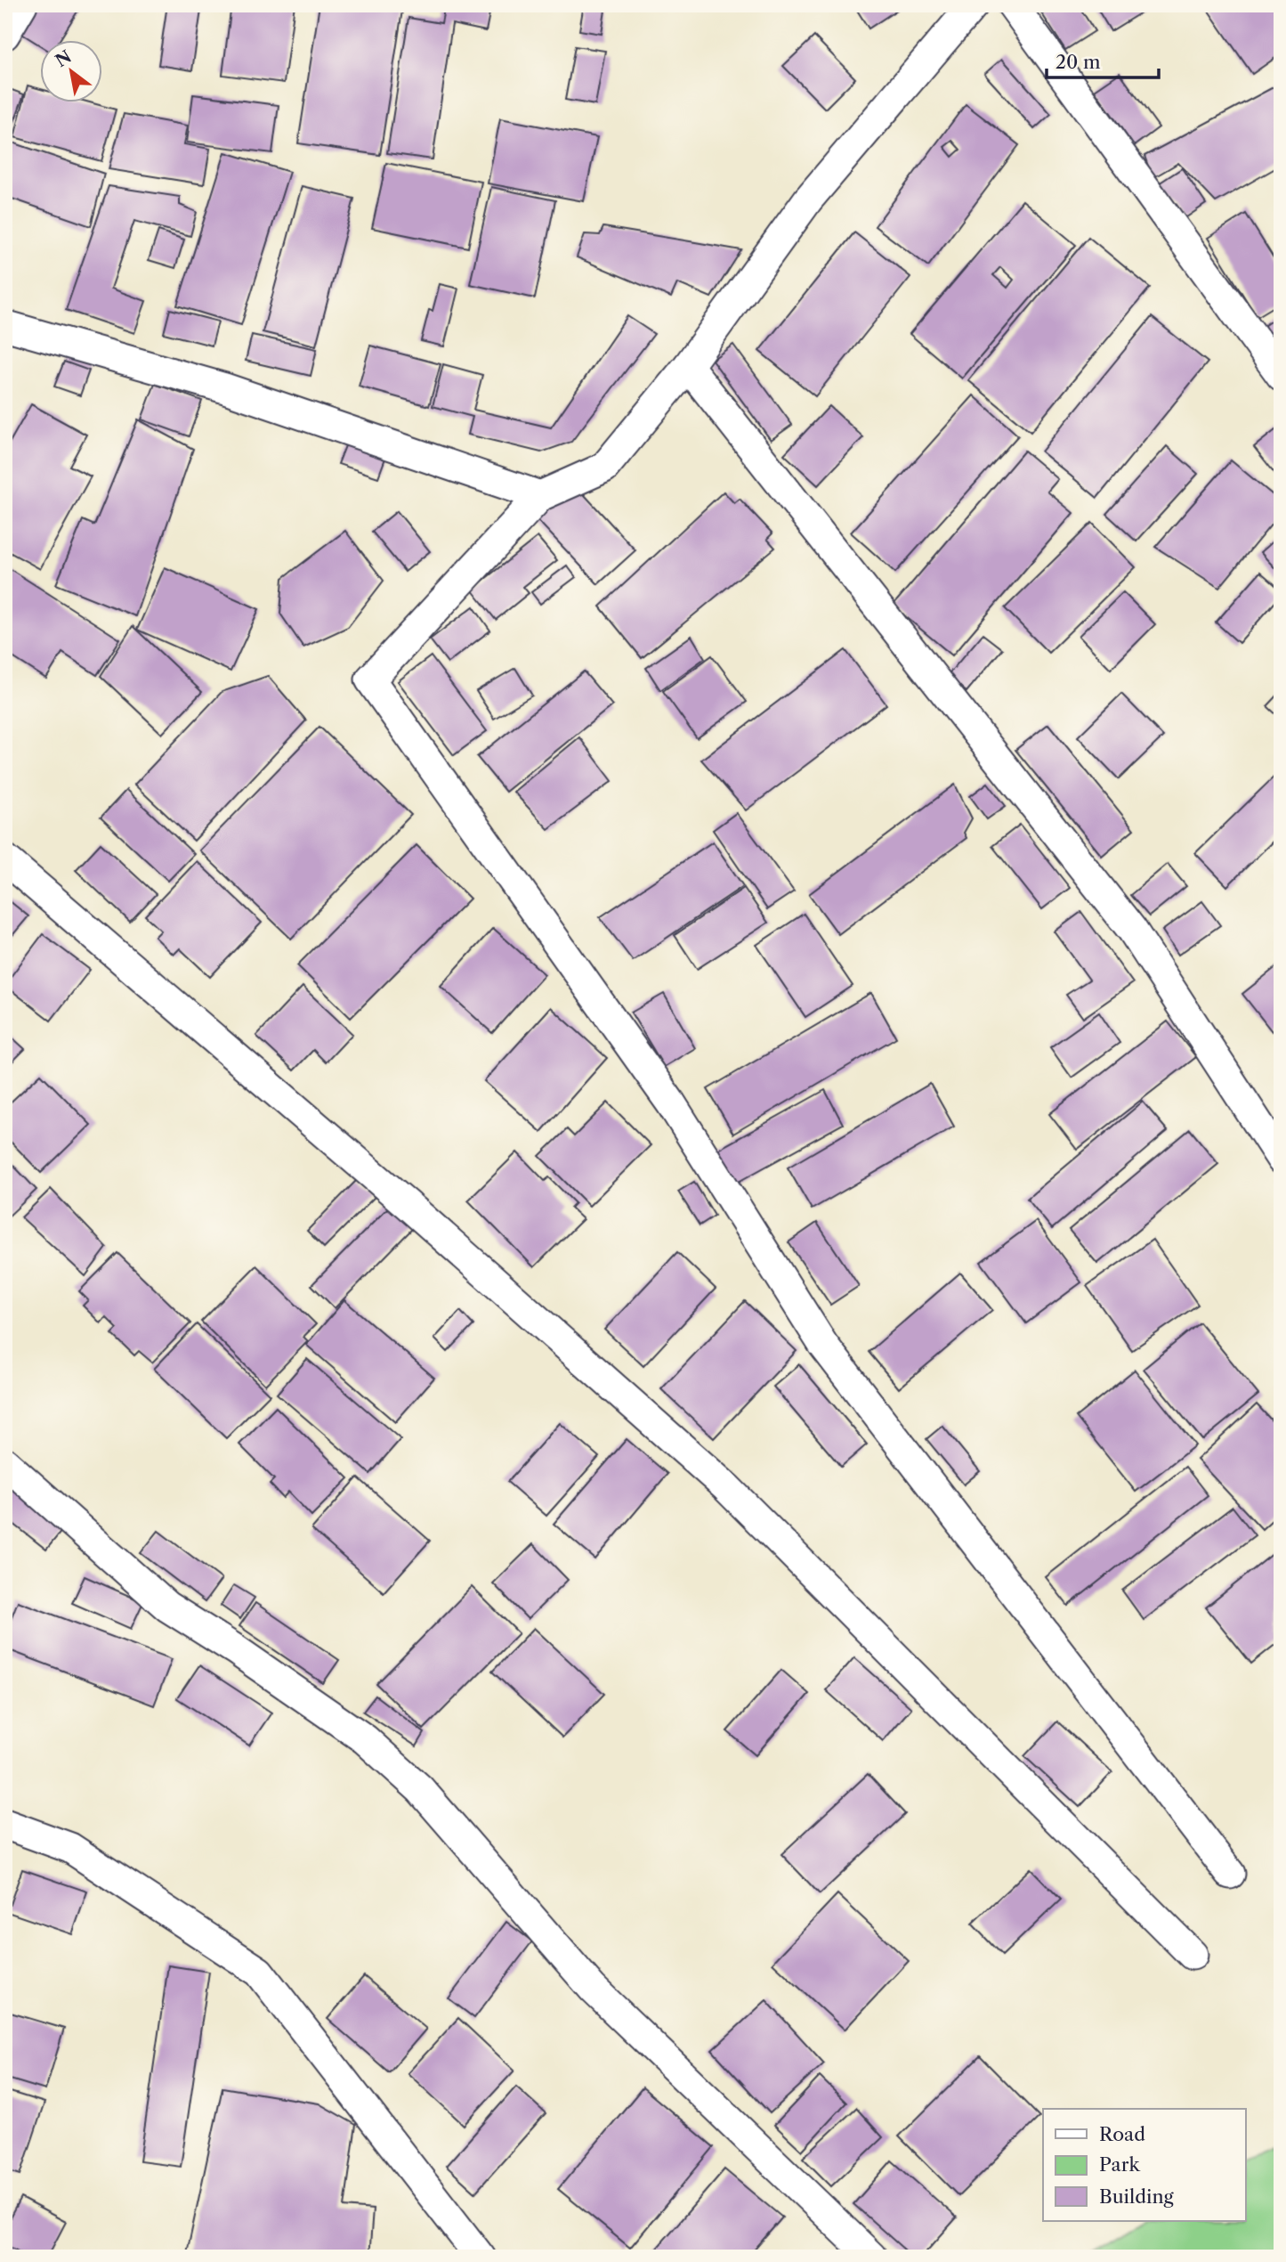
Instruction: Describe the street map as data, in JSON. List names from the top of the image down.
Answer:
{
  "legend": ["Road", "Park", "Building"],
  "scale_bar": "20 m",
  "north": "top left"
}
